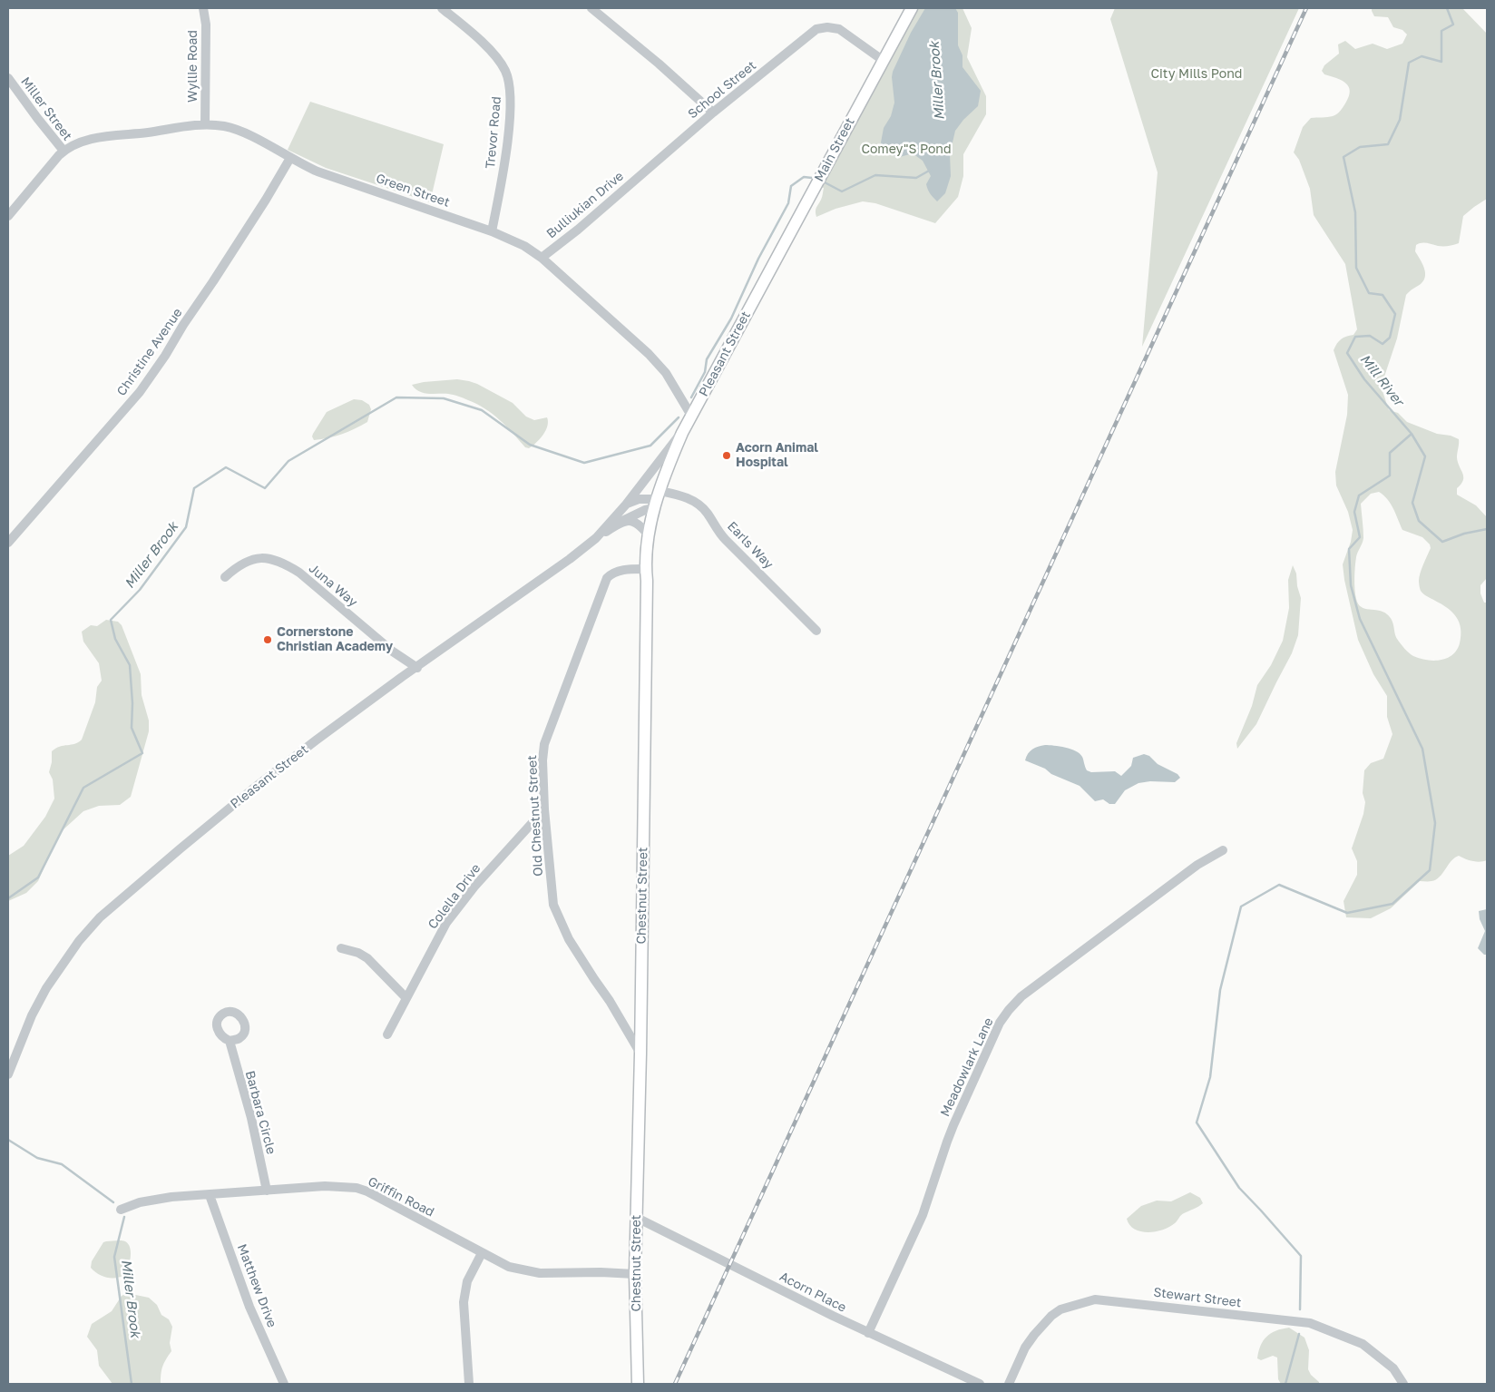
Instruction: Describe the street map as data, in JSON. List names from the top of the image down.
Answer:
{
  "streets": {
    "main road": ["Main Street", "Pleasant Street", "Chestnut Street"],
    "street": [
      "Wyllie Road",
      "School Street",
      "Miller Street",
      "Trevor Road",
      "Green Street",
      "Bulliukian Drive",
      "Christine Avenue",
      "Earls Way",
      "Juna Way",
      "Old Chestnut Street",
      "Colella Drive",
      "Meadowlark Lane",
      "Barbara Circle",
      "Griffin Road",
      "Matthew Drive",
      "Acorn Place",
      "Stewart Street"
    ]
  },
  "crossings": [
    ["Wyllie Road", "Green Street"],
    ["School Street", "Main Street"],
    ["School Street", "Bulliukian Drive"],
    ["Miller Street", "Green Street"],
    ["Trevor Road", "Green Street"],
    ["Main Street", "Pleasant Street"],
    ["Green Street", "Bulliukian Drive"],
    ["Green Street", "Christine Avenue"],
    ["Green Street", "Pleasant Street"],
    ["Green Street", "Chestnut Street"],
    ["Pleasant Street", "Earls Way"],
    ["Pleasant Street", "Juna Way"],
    ["Pleasant Street", "Chestnut Street"],
    ["Earls Way", "Chestnut Street"],
    ["Old Chestnut Street", "Chestnut Street"],
    ["Old Chestnut Street", "Colella Drive"],
    ["Chestnut Street", "Griffin Road"],
    ["Chestnut Street", "Acorn Place"],
    ["Meadowlark Lane", "Acorn Place"],
    ["Barbara Circle", "Griffin Road"],
    ["Griffin Road", "Matthew Drive"]
  ],
  "water": ["Miller Brook", "Mill River"],
  "parks": ["City Mills Pond", "Comey\"S Pond"],
  "places": ["Acorn Animal Hospital", "Cornerstone Christian Academy"]
}
